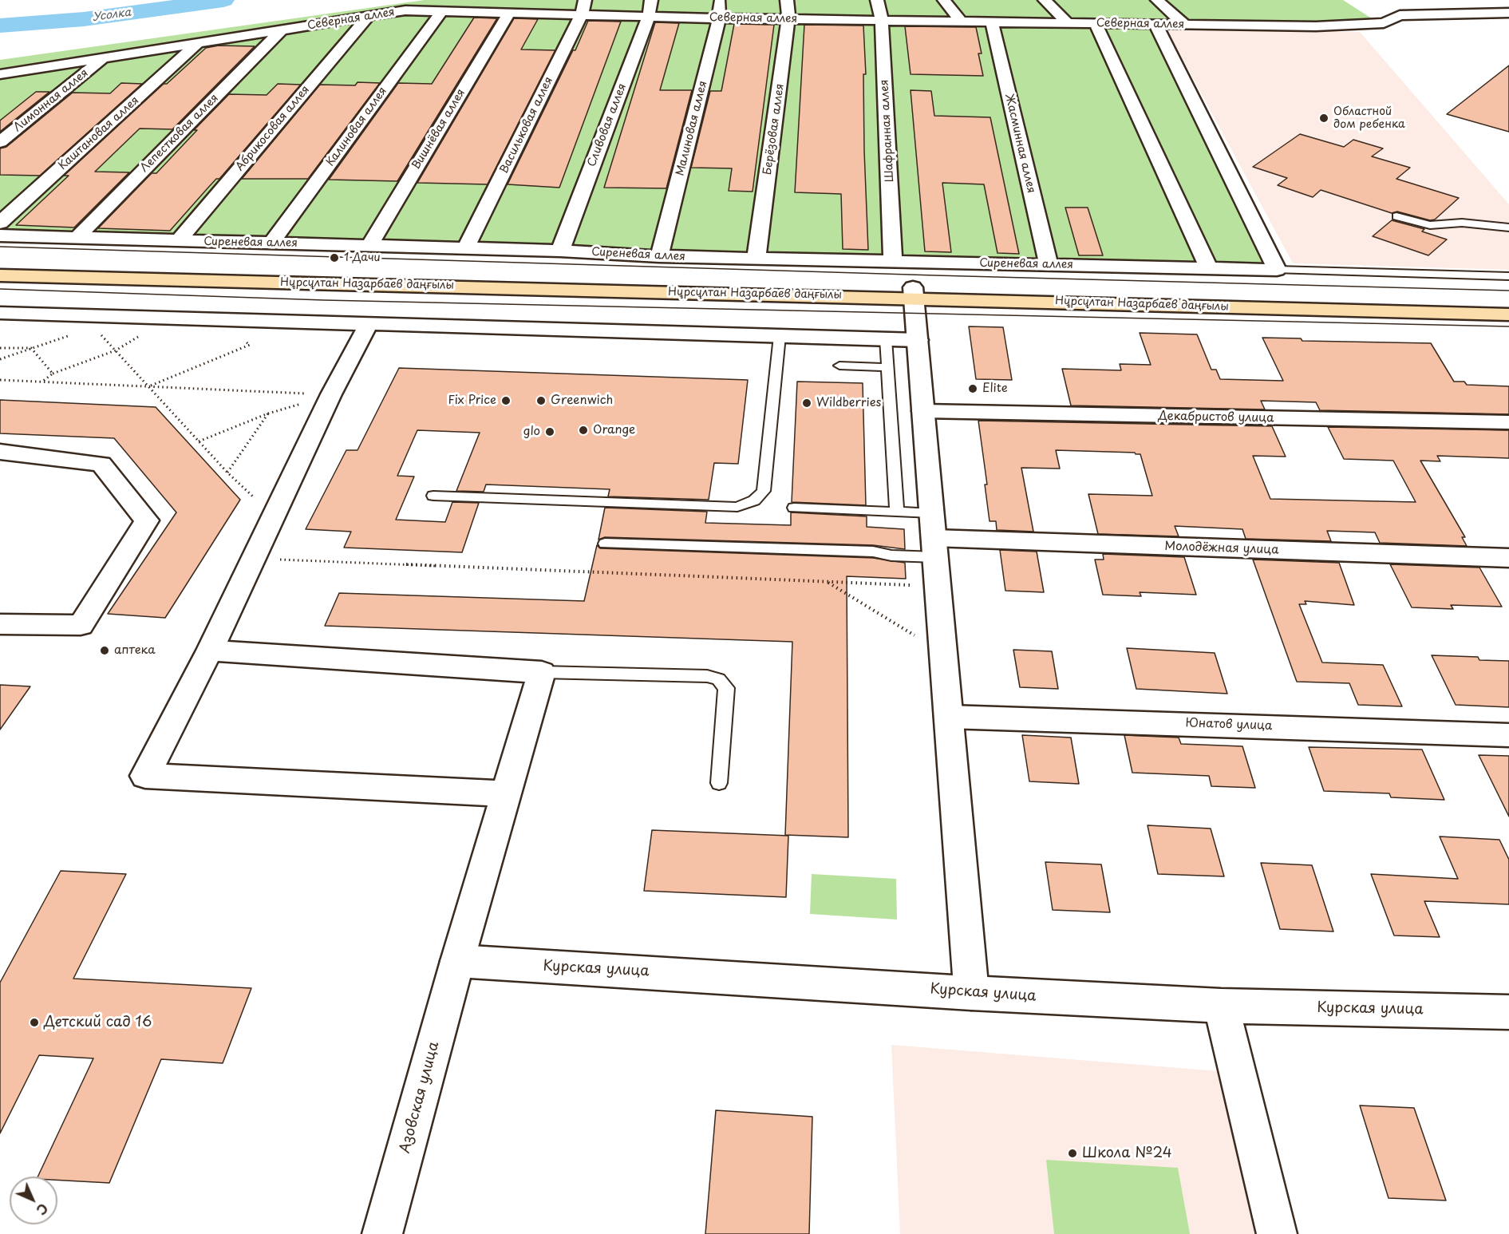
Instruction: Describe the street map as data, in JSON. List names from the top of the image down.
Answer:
{
  "streets": {
    "main road": ["Нұрсұлтан Назарбаев даңғылы"],
    "street": [
      "Северная аллея",
      "Лимонная аллея",
      "Васильковая аллея",
      "Сливовая аллея",
      "Калиновая аллея",
      "Абрикосовая аллея",
      "Малиновая аллея",
      "Вишнёвая аллея",
      "Берёзовая аллея",
      "Шафранная аллея",
      "Каштановая аллея",
      "Лепестковая аллея",
      "Жасминная аллея",
      "Сиреневая аллея",
      "Декабристов улица",
      "Молодёжная улица",
      "Юнатов улица",
      "Курская улица",
      "Азовская улица"
    ]
  },
  "crossings": [
    ["Северная аллея", "Лимонная аллея"],
    ["Северная аллея", "Васильковая аллея"],
    ["Северная аллея", "Сливовая аллея"],
    ["Северная аллея", "Калиновая аллея"],
    ["Северная аллея", "Абрикосовая аллея"],
    ["Северная аллея", "Малиновая аллея"],
    ["Северная аллея", "Вишнёвая аллея"],
    ["Северная аллея", "Берёзовая аллея"],
    ["Северная аллея", "Шафранная аллея"],
    ["Северная аллея", "Каштановая аллея"],
    ["Северная аллея", "Лепестковая аллея"],
    ["Северная аллея", "Жасминная аллея"],
    ["Васильковая аллея", "Сиреневая аллея"],
    ["Сливовая аллея", "Сиреневая аллея"],
    ["Калиновая аллея", "Сиреневая аллея"],
    ["Абрикосовая аллея", "Сиреневая аллея"],
    ["Малиновая аллея", "Сиреневая аллея"],
    ["Вишнёвая аллея", "Сиреневая аллея"],
    ["Берёзовая аллея", "Сиреневая аллея"],
    ["Шафранная аллея", "Сиреневая аллея"],
    ["Лепестковая аллея", "Сиреневая аллея"],
    ["Жасминная аллея", "Сиреневая аллея"],
    ["Курская улица", "Азовская улица"]
  ],
  "water": ["Усолка"],
  "places": [
    "Областной дом ребенка",
    "1 Дачи",
    "Elite",
    "Fix Price",
    "Greenwich",
    "Wildberries",
    "Orange",
    "glo",
    "аптека",
    "Детский сад 16",
    "Школа №24"
  ],
  "north": "bottom right"
}
